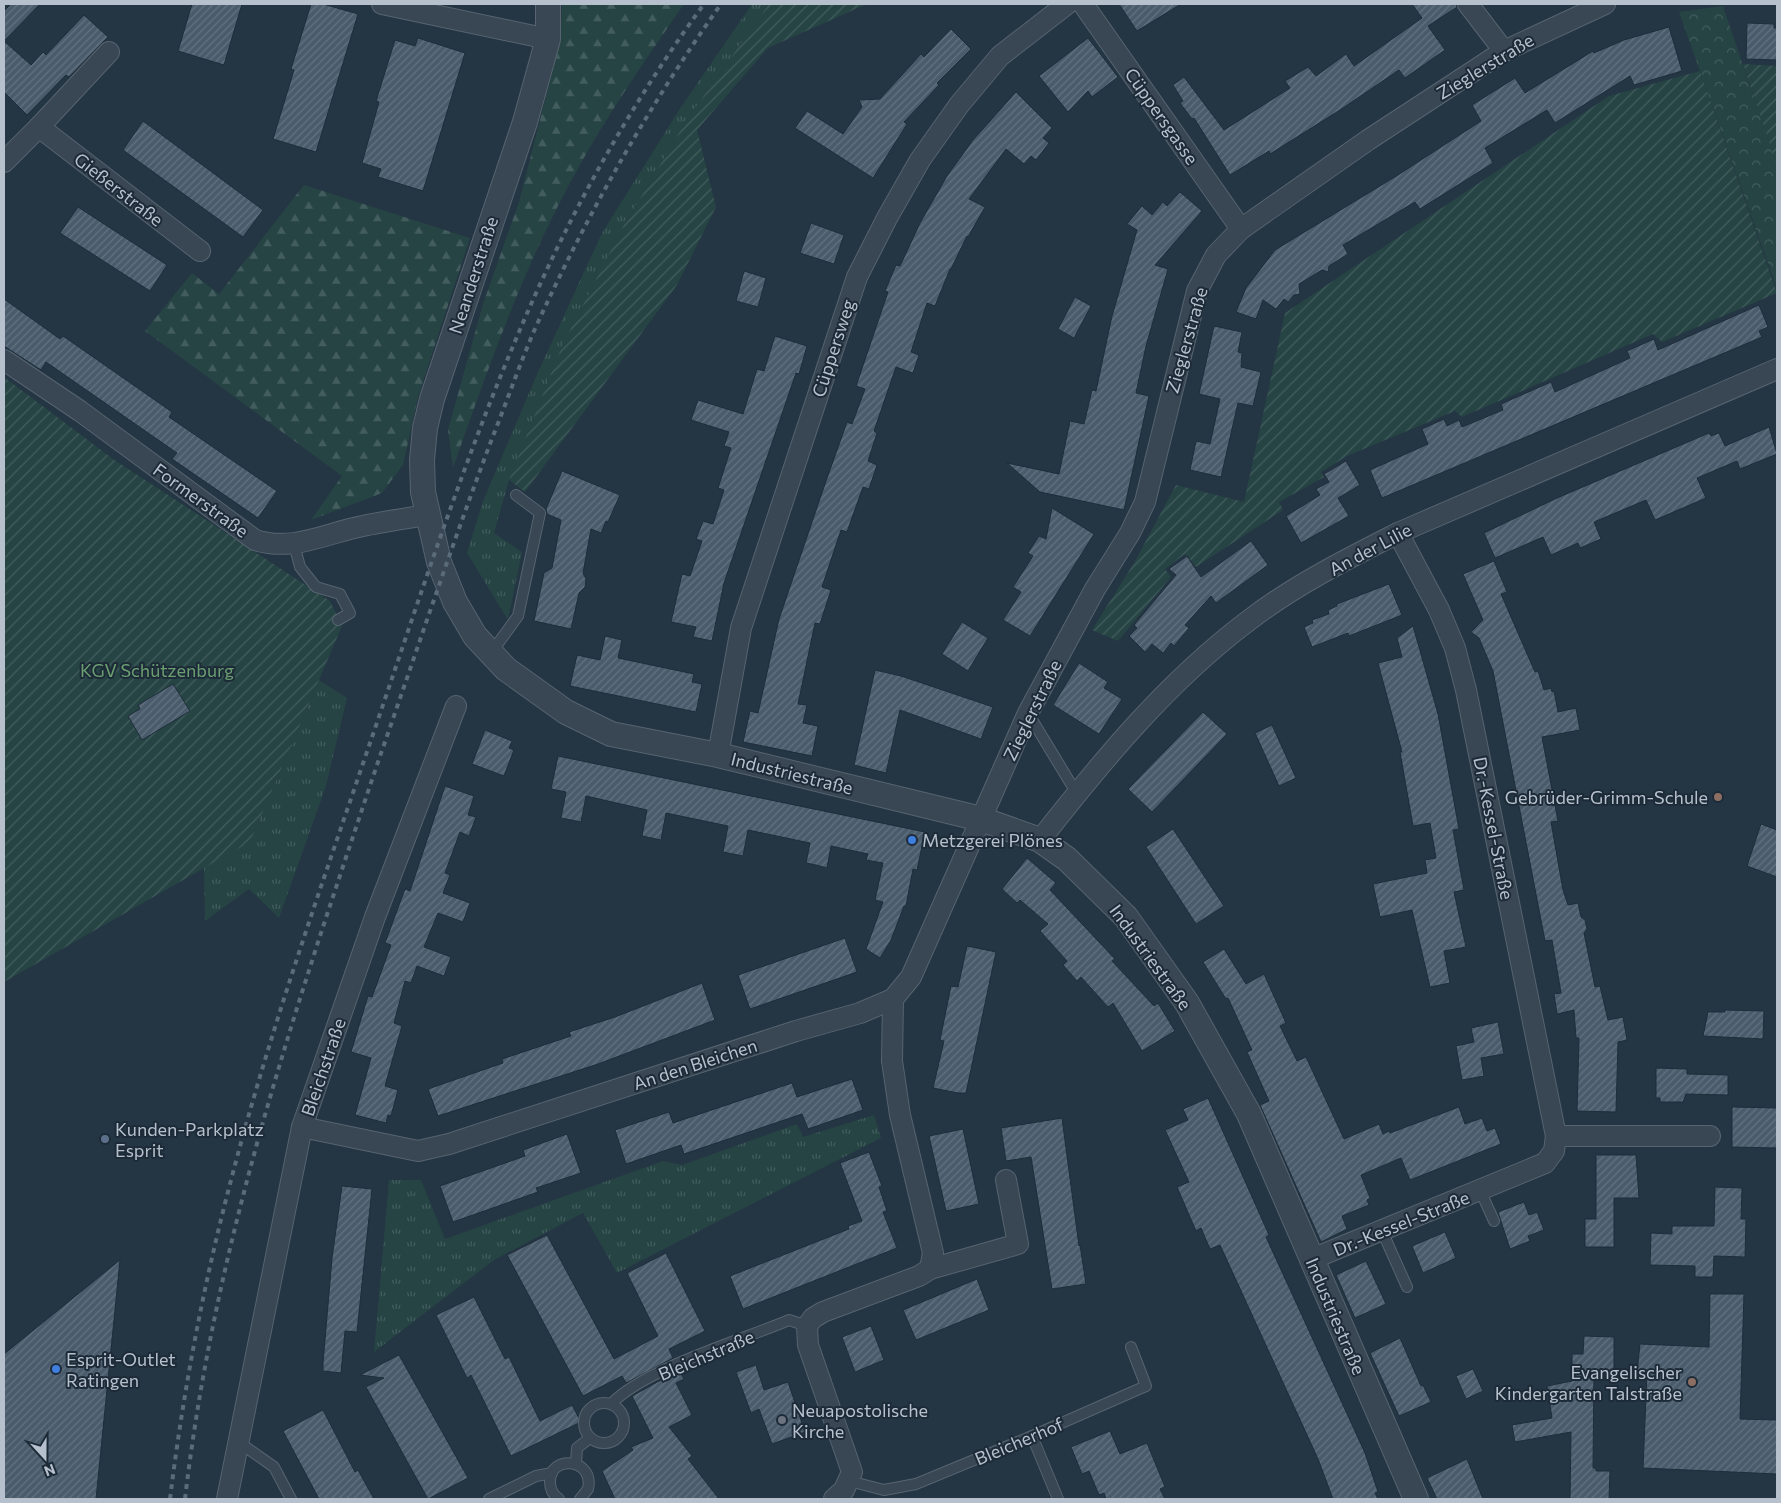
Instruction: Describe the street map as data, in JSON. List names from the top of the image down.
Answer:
{
  "streets": {
    "street": [
      "Zieglerstraße",
      "Cüppersgasse",
      "Gießerstraße",
      "Neanderstraße",
      "Cüppersweg",
      "Formerstraße",
      "An der Lilie",
      "Industriestraße",
      "Dr.-Kessel-Straße",
      "An den Bleichen",
      "Bleichstraße",
      "Bleicherhof"
    ]
  },
  "crossings": [
    ["Zieglerstraße", "Cüppersgasse"],
    ["Zieglerstraße", "Industriestraße"],
    ["Zieglerstraße", "An den Bleichen"],
    ["Neanderstraße", "Formerstraße"],
    ["Neanderstraße", "Industriestraße"],
    ["Cüppersweg", "Industriestraße"],
    ["Formerstraße", "Industriestraße"],
    ["An der Lilie", "Industriestraße"],
    ["An der Lilie", "Dr.-Kessel-Straße"],
    ["Industriestraße", "Dr.-Kessel-Straße"],
    ["Industriestraße", "An den Bleichen"],
    ["An den Bleichen", "Bleichstraße"],
    ["Bleichstraße", "Bleicherhof"]
  ],
  "parks": ["KGV Schützenburg"],
  "places": [
    "Gebrüder-Grimm-Schule",
    "Metzgerei Plönes",
    "Kunden-Parkplatz Esprit",
    "Esprit-Outlet Ratingen",
    "Evangelischer Kindergarten Talstraße",
    "Neuapostolische Kirche"
  ],
  "north": "bottom"
}
